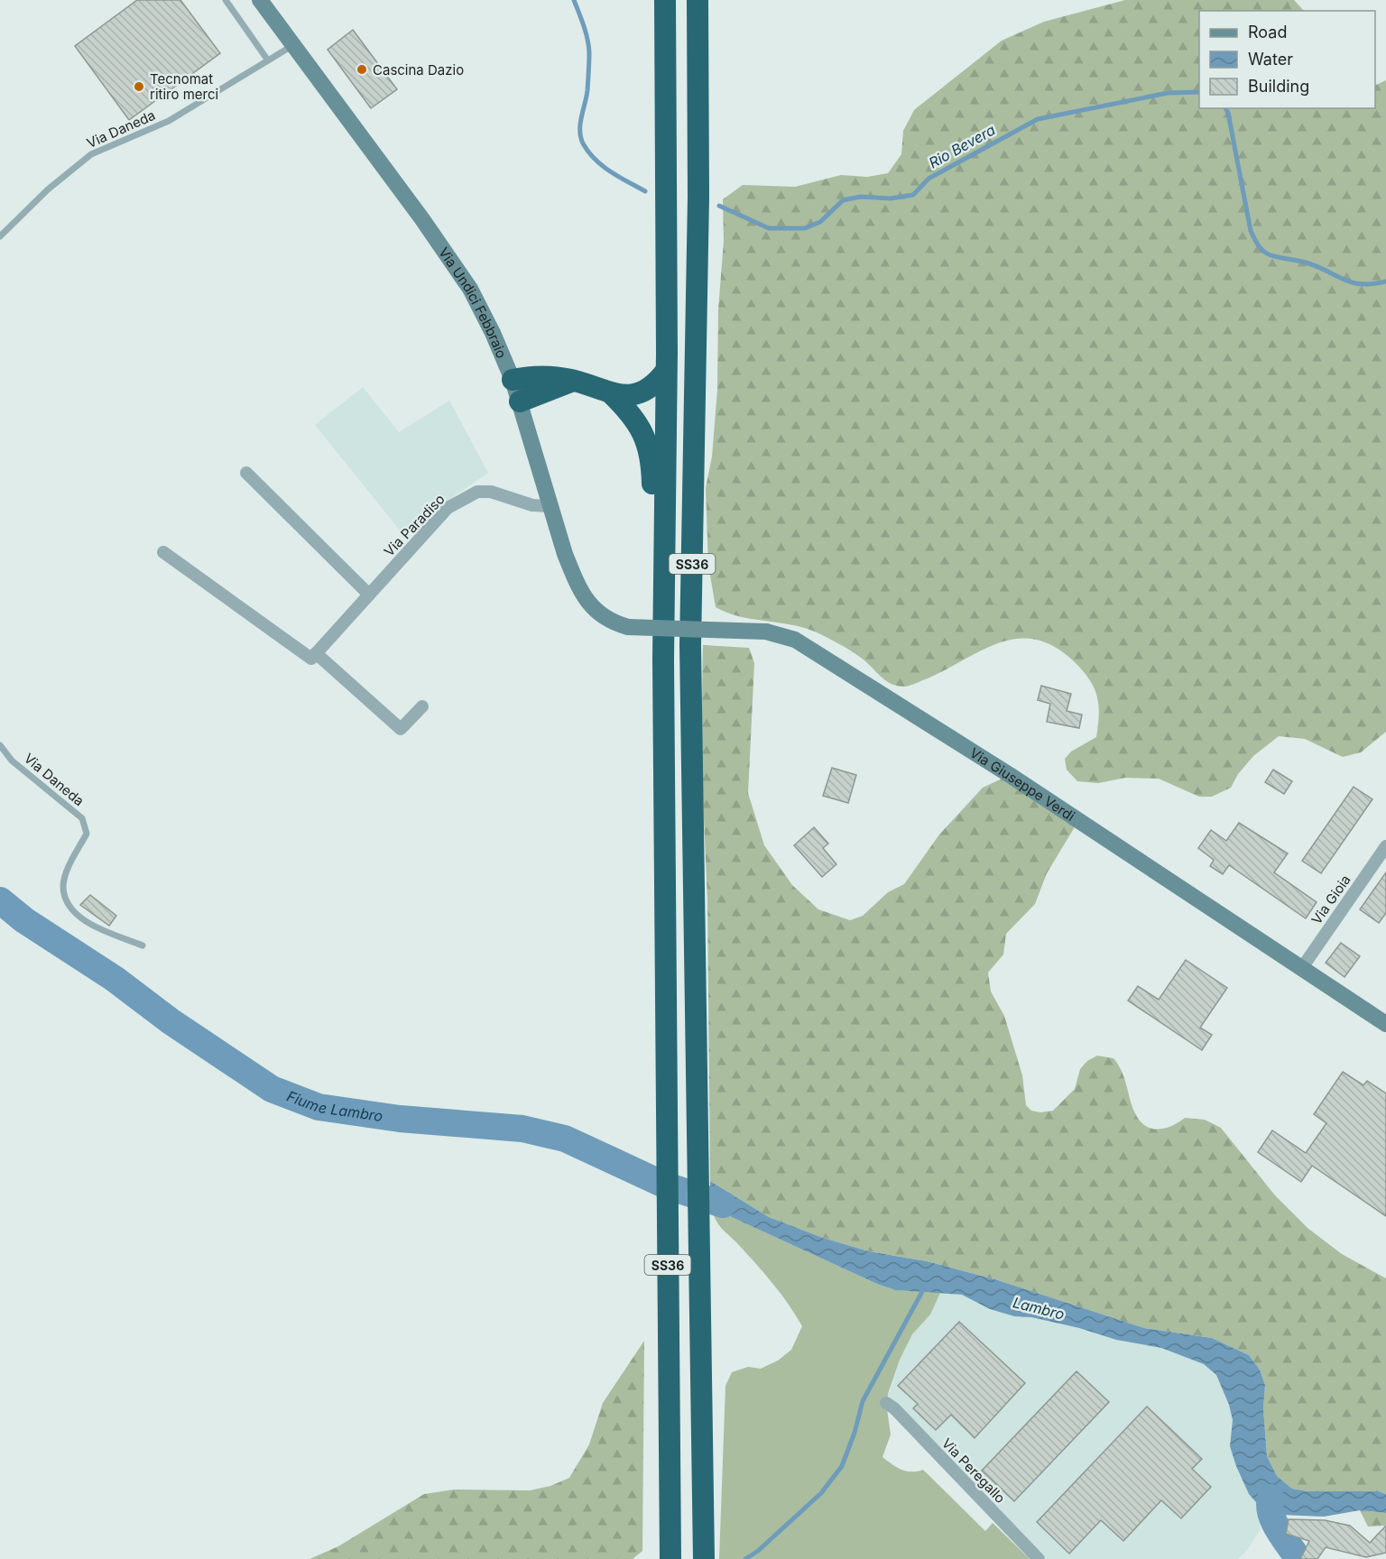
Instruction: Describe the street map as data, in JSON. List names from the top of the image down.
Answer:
{
  "streets": {
    "highway": ["SS36"],
    "street": [
      "Via Undici Febbraio",
      "Via Paradiso",
      "Via Giuseppe Verdi",
      "Via Gioia",
      "Via Peregallo"
    ],
    "lane": ["Via Daneda"]
  },
  "crossings": [
    ["Via Daneda", "Via Undici Febbraio"],
    ["Via Undici Febbraio", "Via Paradiso"],
    ["Via Undici Febbraio", "Via Giuseppe Verdi"],
    ["Via Giuseppe Verdi", "Via Gioia"]
  ],
  "water": ["Rio Bevera", "Fiume Lambro", "Lambro"],
  "places": ["Cascina Dazio", "Tecnomat ritiro merci"],
  "legend": ["Road", "Water", "Building"]
}
